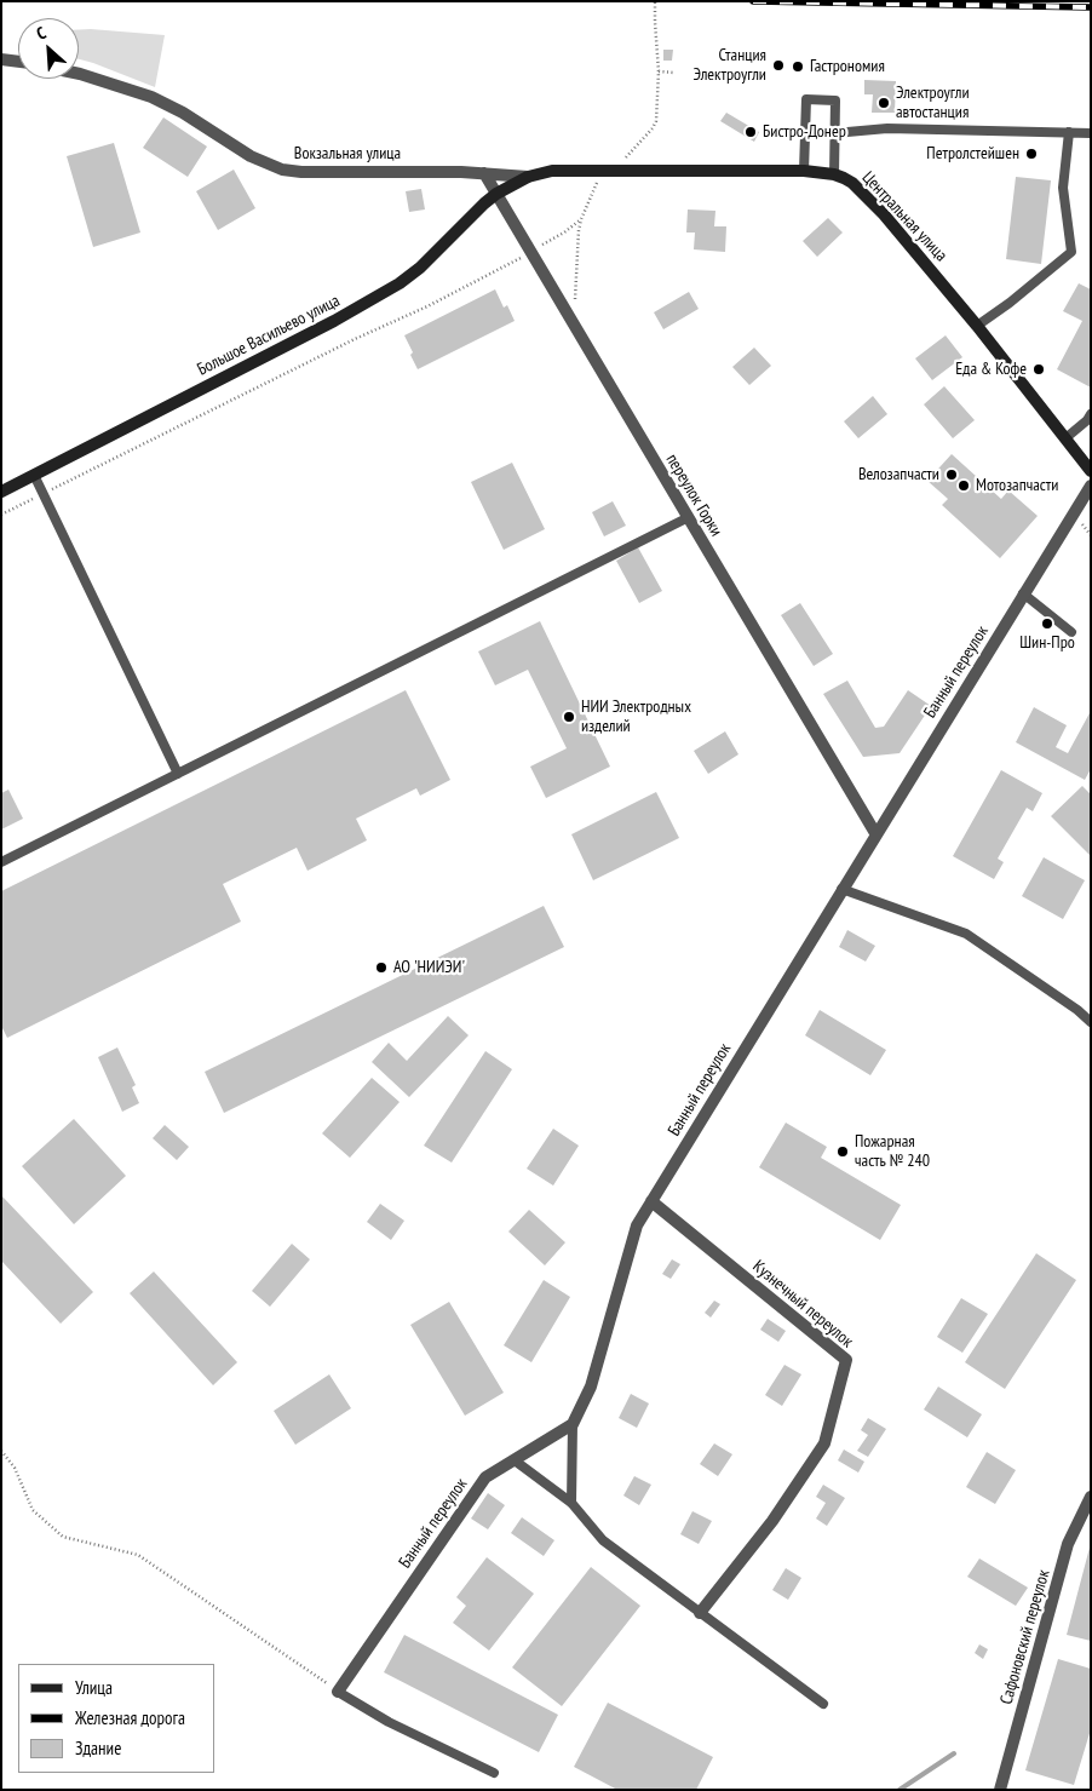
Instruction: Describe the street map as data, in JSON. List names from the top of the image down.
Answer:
{
  "streets": {
    "main road": ["Центральная улица", "Большое Васильево улица"],
    "street": [
      "Вокзальная улица",
      "переулок Горки",
      "Банный переулок",
      "Кузнечный переулок",
      "Сафоновский переулок"
    ]
  },
  "crossings": [
    ["Вокзальная улица", "Центральная улица"],
    ["Вокзальная улица", "Большое Васильево улица"],
    ["Вокзальная улица", "переулок Горки"],
    ["Центральная улица", "Большое Васильево улица"],
    ["Большое Васильево улица", "переулок Горки"],
    ["переулок Горки", "Банный переулок"],
    ["Банный переулок", "Кузнечный переулок"]
  ],
  "places": [
    "Станция Электроугли",
    "Гастрономия",
    "Электроугли автостанция",
    "Бистро-Донер",
    "Петролстейшен",
    "Еда & Кофе",
    "Велозапчасти",
    "Мотозапчасти",
    "Шин-Про",
    "НИИ Электродных изделий",
    "АО 'НИИЭИ'",
    "Пожарная часть № 240"
  ],
  "legend": ["Улица", "Железная дорога", "Здание"],
  "north": "top left"
}
